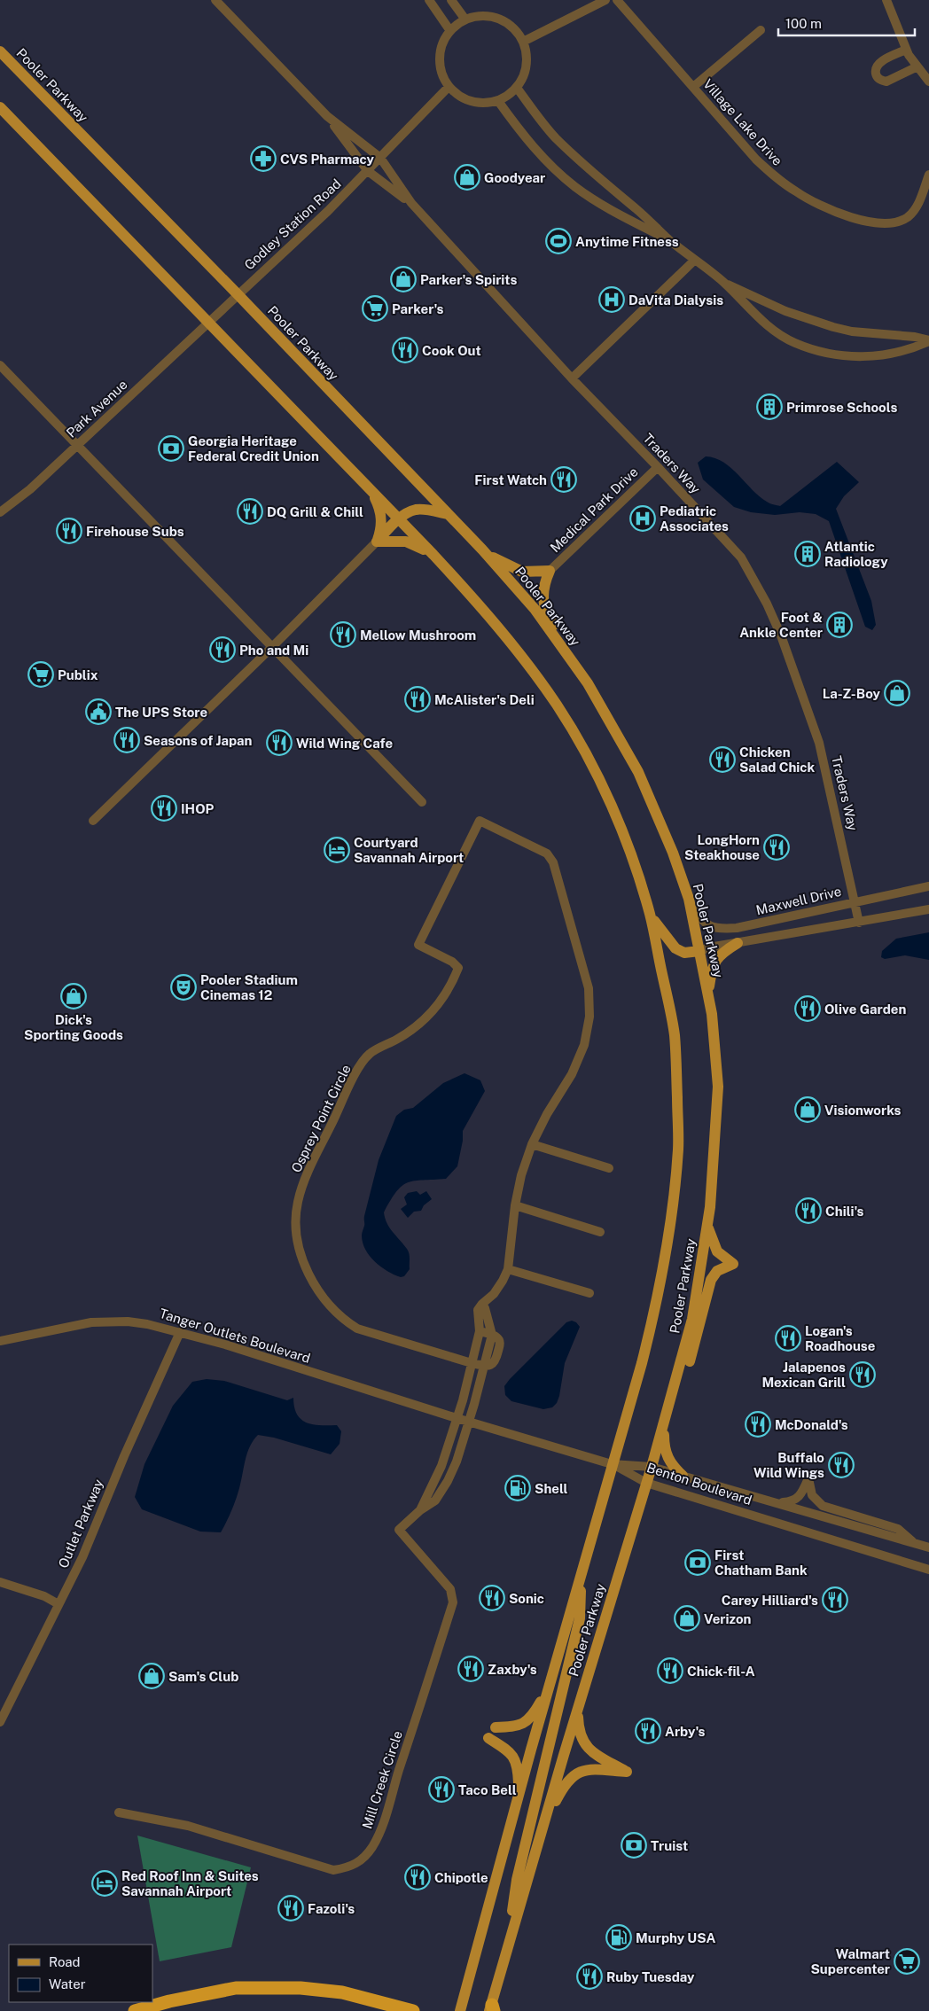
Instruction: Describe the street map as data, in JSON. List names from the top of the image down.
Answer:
{
  "streets": {
    "main road": ["Pooler Parkway"],
    "street": [
      "Village Lake Drive",
      "Godley Station Road",
      "Park Avenue",
      "Traders Way",
      "Medical Park Drive",
      "Maxwell Drive",
      "Osprey Point Circle",
      "Tanger Outlets Boulevard",
      "Benton Boulevard",
      "Outlet Parkway",
      "Mill Creek Circle"
    ]
  },
  "crossings": [
    ["Pooler Parkway", "Godley Station Road"],
    ["Pooler Parkway", "Park Avenue"],
    ["Pooler Parkway", "Maxwell Drive"],
    ["Pooler Parkway", "Benton Boulevard"],
    ["Godley Station Road", "Park Avenue"],
    ["Godley Station Road", "Traders Way"],
    ["Traders Way", "Medical Park Drive"],
    ["Traders Way", "Maxwell Drive"],
    ["Tanger Outlets Boulevard", "Outlet Parkway"]
  ],
  "places": {
    "pharmacy": ["CVS Pharmacy"],
    "shop": [
      "Goodyear",
      "Parker's Spirits",
      "La-Z-Boy",
      "Dick's Sporting Goods",
      "Visionworks",
      "Verizon",
      "Sam's Club"
    ],
    "sports": ["Anytime Fitness"],
    "hospital": ["DaVita Dialysis", "Pediatric Associates"],
    "supermarket": ["Parker's", "Publix", "Walmart Supercenter"],
    "restaurant": [
      "Cook Out",
      "First Watch",
      "DQ Grill & Chill",
      "Firehouse Subs",
      "Mellow Mushroom",
      "Pho and Mi",
      "McAlister's Deli",
      "Seasons of Japan",
      "Wild Wing Cafe",
      "Chicken Salad Chick",
      "IHOP",
      "LongHorn Steakhouse",
      "Olive Garden",
      "Chili's",
      "Logan's Roadhouse",
      "Jalapenos Mexican Grill",
      "McDonald's",
      "Buffalo Wild Wings",
      "Sonic",
      "Carey Hilliard's",
      "Zaxby's",
      "Chick-fil-A",
      "Arby's",
      "Taco Bell",
      "Chipotle",
      "Fazoli's",
      "Ruby Tuesday"
    ],
    "building": ["Primrose Schools", "Atlantic Radiology", "Foot & Ankle Center"],
    "bank": ["Georgia Heritage Federal Credit Union", "First Chatham Bank", "Truist"],
    "public building": ["The UPS Store"],
    "hotel": ["Courtyard Savannah Airport", "Red Roof Inn & Suites Savannah Airport"],
    "theatre": ["Pooler Stadium Cinemas 12"],
    "fuel station": ["Shell", "Murphy USA"]
  },
  "legend": ["Road", "Water"],
  "scale_bar": "100 m"
}
